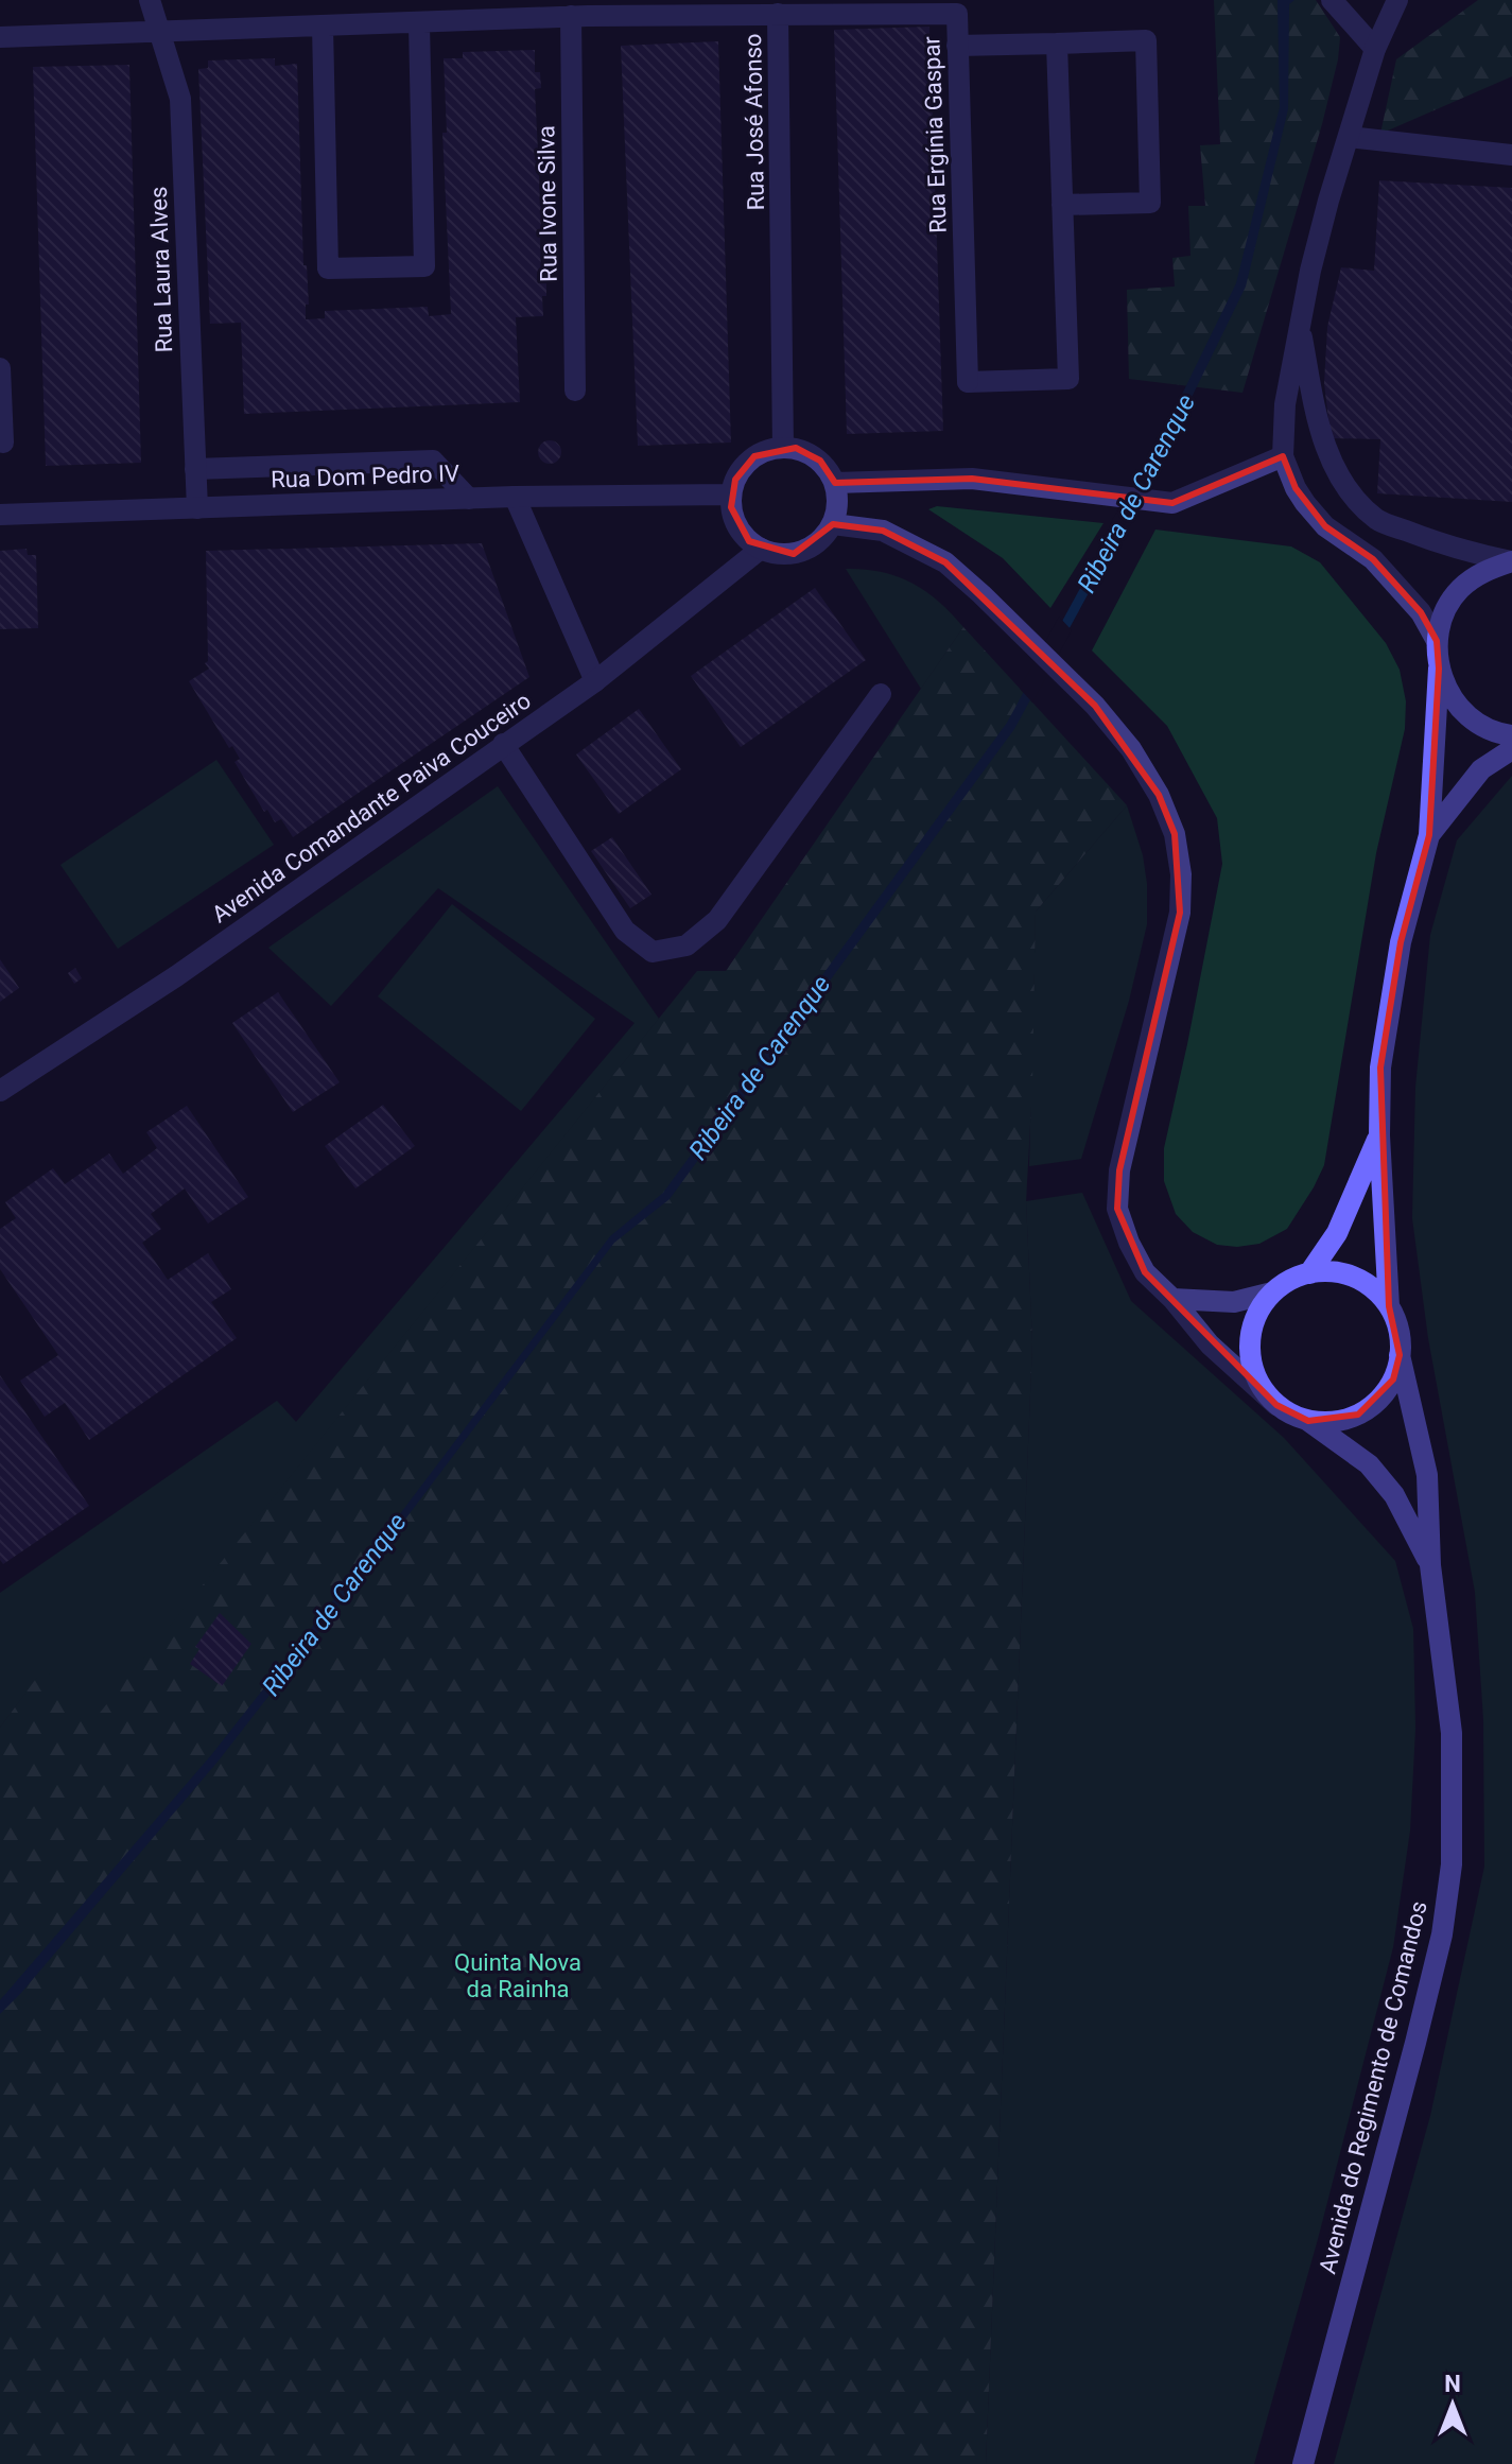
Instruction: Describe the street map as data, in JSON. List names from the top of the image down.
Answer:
{
  "streets": {
    "main road": ["Avenida do Regimento de Comandos"],
    "street": [
      "Rua José Afonso",
      "Rua Ergínia Gaspar",
      "Rua Ivone Silva",
      "Rua Laura Alves",
      "Rua Dom Pedro IV",
      "Avenida Comandante Paiva Couceiro"
    ]
  },
  "crossings": [
    ["Rua José Afonso", "Rua Ergínia Gaspar"],
    ["Rua José Afonso", "Rua Ivone Silva"],
    ["Rua José Afonso", "Rua Laura Alves"],
    ["Rua José Afonso", "Rua Dom Pedro IV"],
    ["Rua José Afonso", "Avenida Comandante Paiva Couceiro"],
    ["Rua Laura Alves", "Rua Dom Pedro IV"],
    ["Rua Dom Pedro IV", "Avenida Comandante Paiva Couceiro"]
  ],
  "water": ["Ribeira de Carenque"],
  "parks": ["Quinta Nova da Rainha"],
  "north": "top"
}
